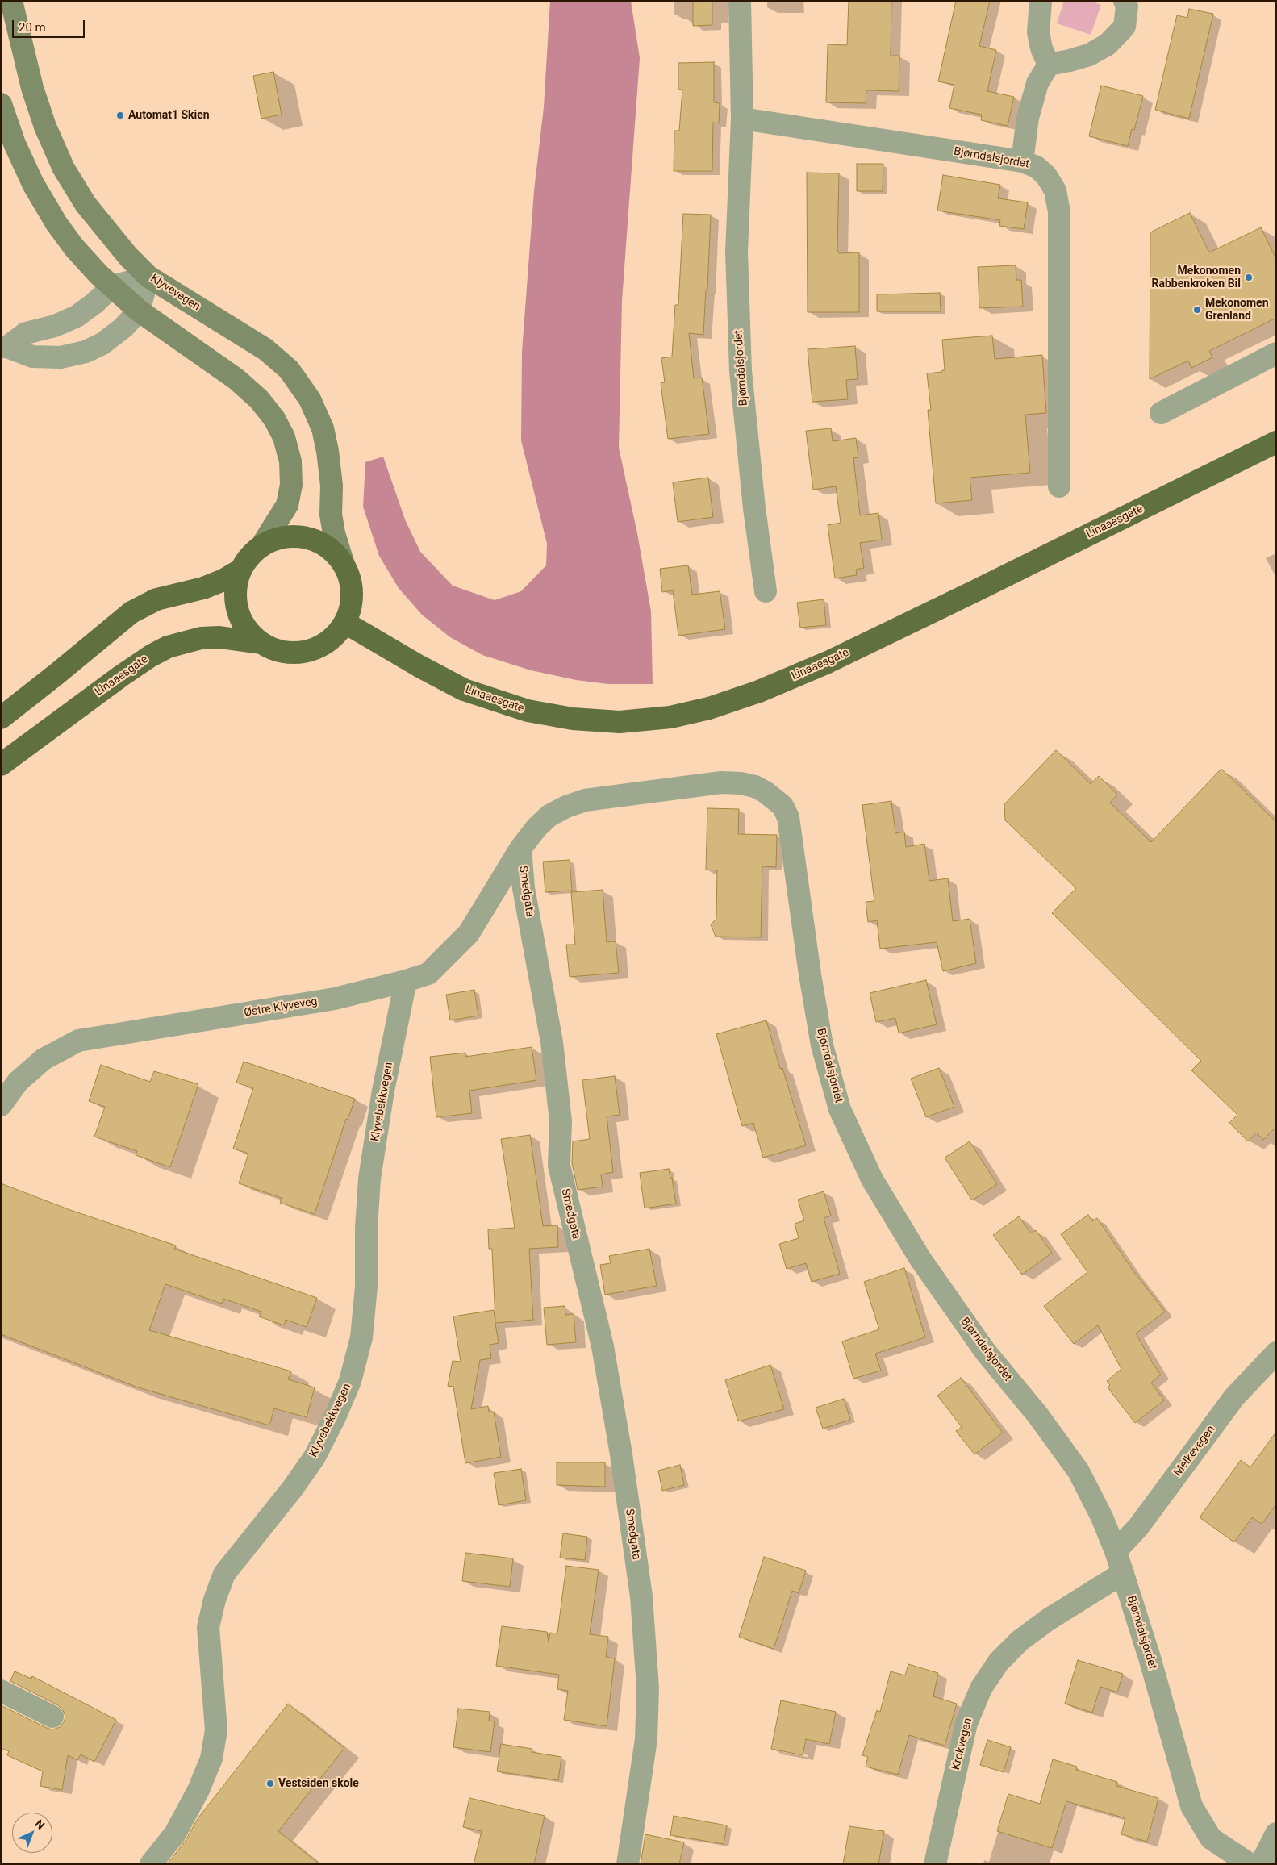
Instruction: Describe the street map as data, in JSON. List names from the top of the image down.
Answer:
{
  "streets": {
    "highway": ["Linaaesgate"],
    "main road": ["Klyvevegen"],
    "street": [
      "Bjørndalsjordet",
      "Smedgata",
      "Østre Klyveveg",
      "Klyvebekkvegen",
      "Melkevegen",
      "Krokvegen"
    ]
  },
  "crossings": [
    ["Bjørndalsjordet", "Smedgata"],
    ["Bjørndalsjordet", "Østre Klyveveg"],
    ["Bjørndalsjordet", "Melkevegen"],
    ["Bjørndalsjordet", "Krokvegen"],
    ["Klyvevegen", "Linaaesgate"],
    ["Smedgata", "Østre Klyveveg"],
    ["Østre Klyveveg", "Klyvebekkvegen"]
  ],
  "places": [
    "Automat1 Skien",
    "Mekonomen Rabbenkroken Bil",
    "Mekonomen Grenland",
    "Vestsiden skole"
  ],
  "scale_bar": "20 m",
  "north": "top right"
}
